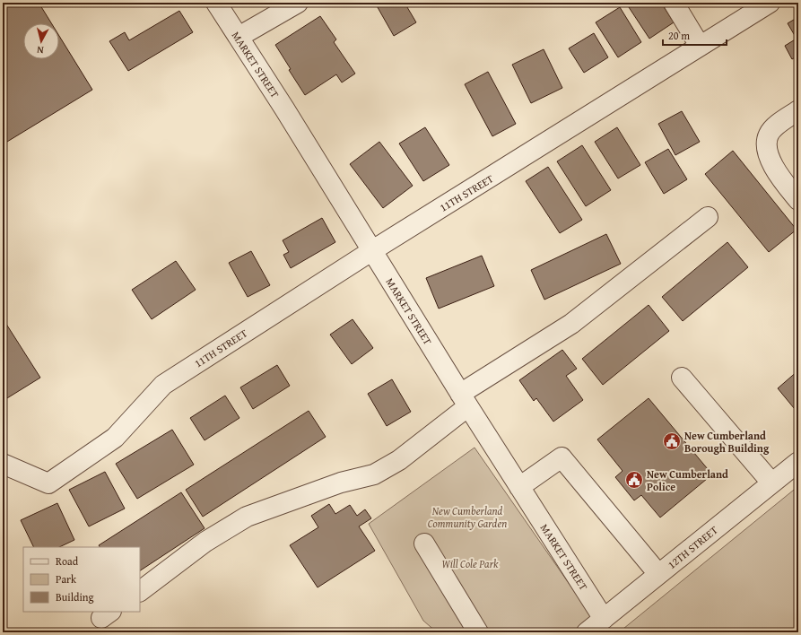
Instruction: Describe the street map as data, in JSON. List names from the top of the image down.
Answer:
{
  "streets": {
    "street": ["MARKET STREET", "11TH STREET", "12TH STREET"]
  },
  "crossings": [
    ["MARKET STREET", "11TH STREET"],
    ["MARKET STREET", "12TH STREET"]
  ],
  "parks": ["New Cumberland Community Garden", "Will Cole Park"],
  "places": {
    "public building": ["New Cumberland Borough Building", "New Cumberland Police"]
  },
  "legend": ["Road", "Park", "Building"],
  "scale_bar": "20 m",
  "north": "bottom"
}
